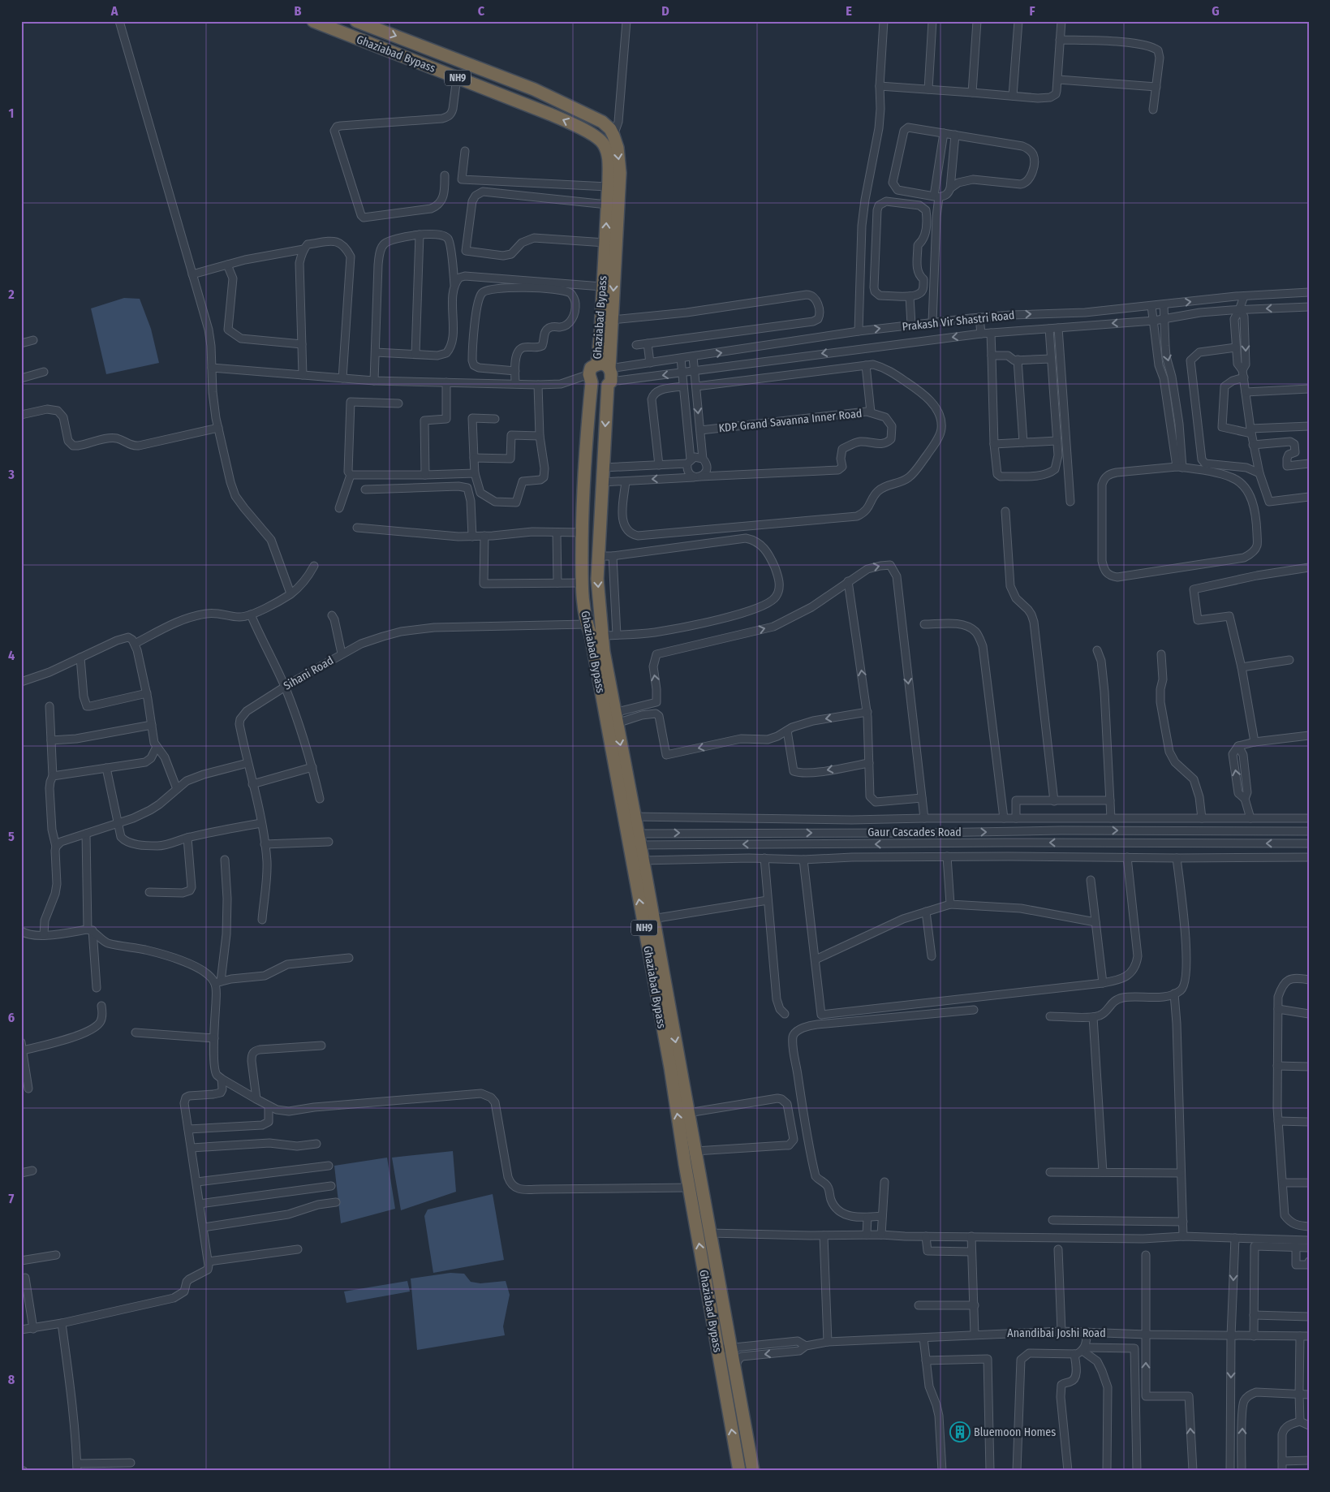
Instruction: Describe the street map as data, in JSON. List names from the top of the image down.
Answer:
{
  "streets": {
    "highway": ["Ghaziabad Bypass", "NH9"],
    "street": [
      "Prakash Vir Shastri Road",
      "KDP Grand Savanna Inner Road",
      "Sihani Road",
      "Gaur Cascades Road",
      "Anandibai Joshi Road"
    ]
  },
  "crossings": [
    ["Ghaziabad Bypass", "Prakash Vir Shastri Road"],
    ["Ghaziabad Bypass", "Sihani Road"],
    ["Ghaziabad Bypass", "Gaur Cascades Road"],
    ["Ghaziabad Bypass", "Anandibai Joshi Road"]
  ],
  "places": {
    "building": ["Bluemoon Homes"]
  },
  "grid": {
    "columns": [
      "A",
      "B",
      "C",
      "D",
      "E",
      "F",
      "G"
    ],
    "rows": [
      "1",
      "2",
      "3",
      "4",
      "5",
      "6",
      "7",
      "8"
    ]
  }
}
